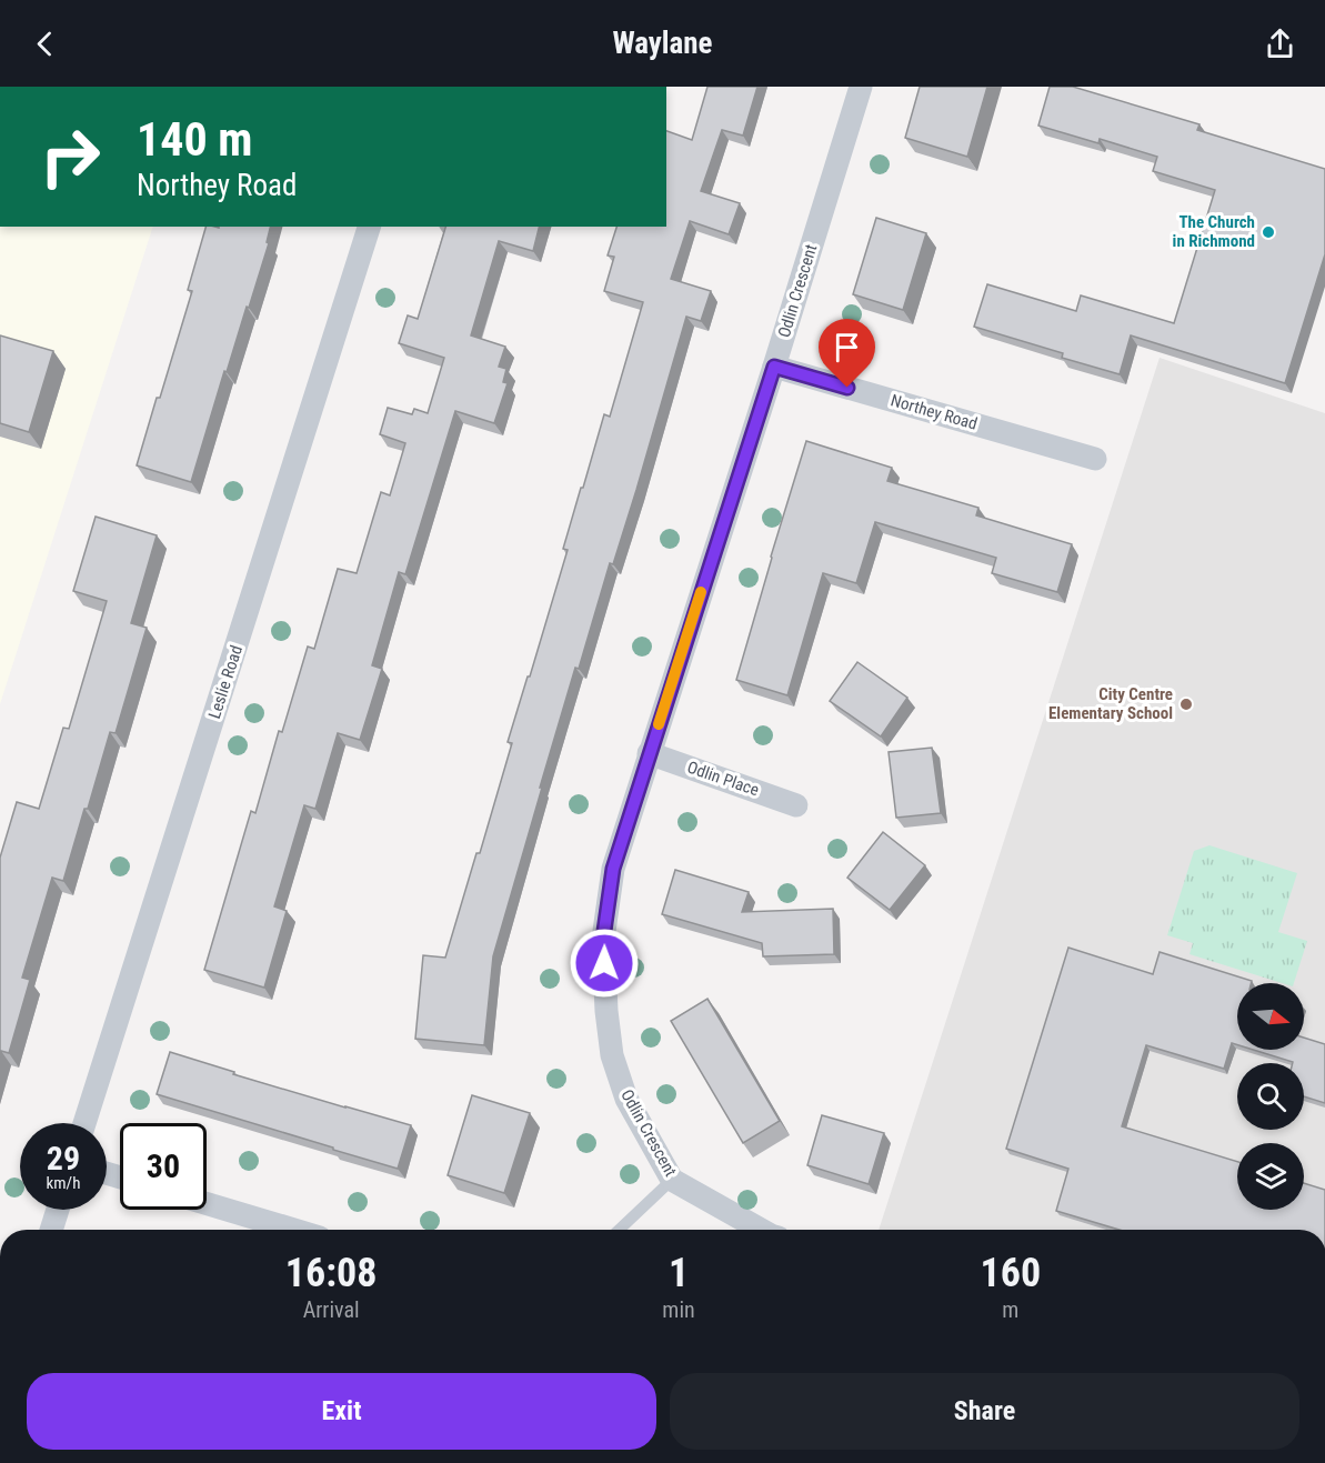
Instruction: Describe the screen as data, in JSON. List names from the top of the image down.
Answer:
{
  "streets": {
    "street": [
      "Odlin Crescent",
      "Northey Road",
      "Leslie Road",
      "Odlin Place"
    ]
  },
  "crossings": [
    ["Odlin Crescent", "Northey Road"],
    ["Odlin Crescent", "Odlin Place"]
  ],
  "places": ["The Church in Richmond", "City Centre Elementary School"],
  "north": "right",
  "page": {
    "header": "Waylane",
    "turn": ["140 m", "Northey Road"],
    "speed": "29 km/h",
    "limit": "30",
    "eta": [
      "16:08",
      "Arrival",
      "1",
      "min",
      "160",
      "m"
    ],
    "buttons": ["Exit", "Share"]
  }
}
